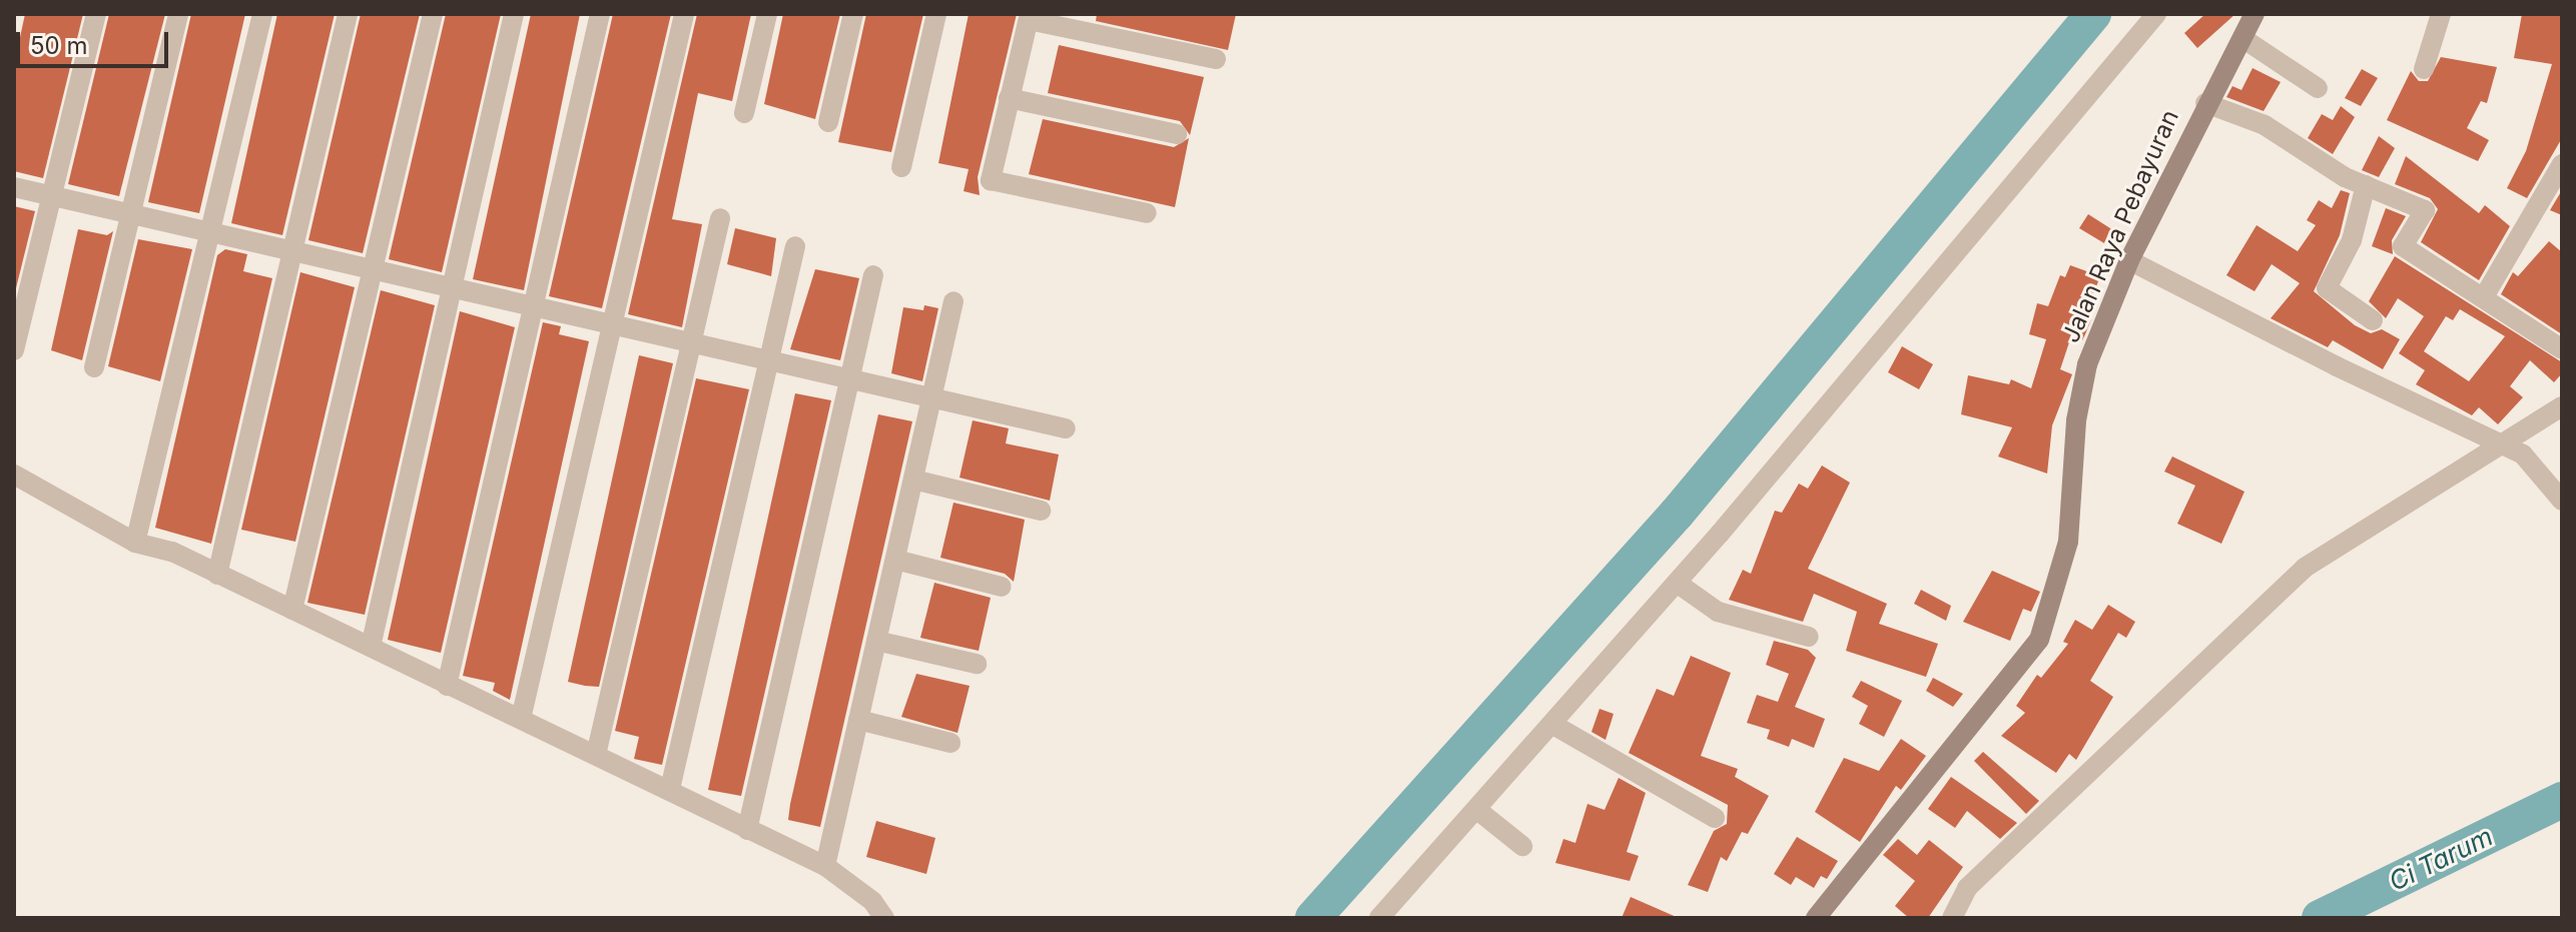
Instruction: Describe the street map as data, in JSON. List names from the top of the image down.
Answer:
{
  "streets": {
    "main road": ["Jalan Raya Pebayuran"]
  },
  "water": ["Ci Tarum"],
  "scale_bar": "50 m"
}
